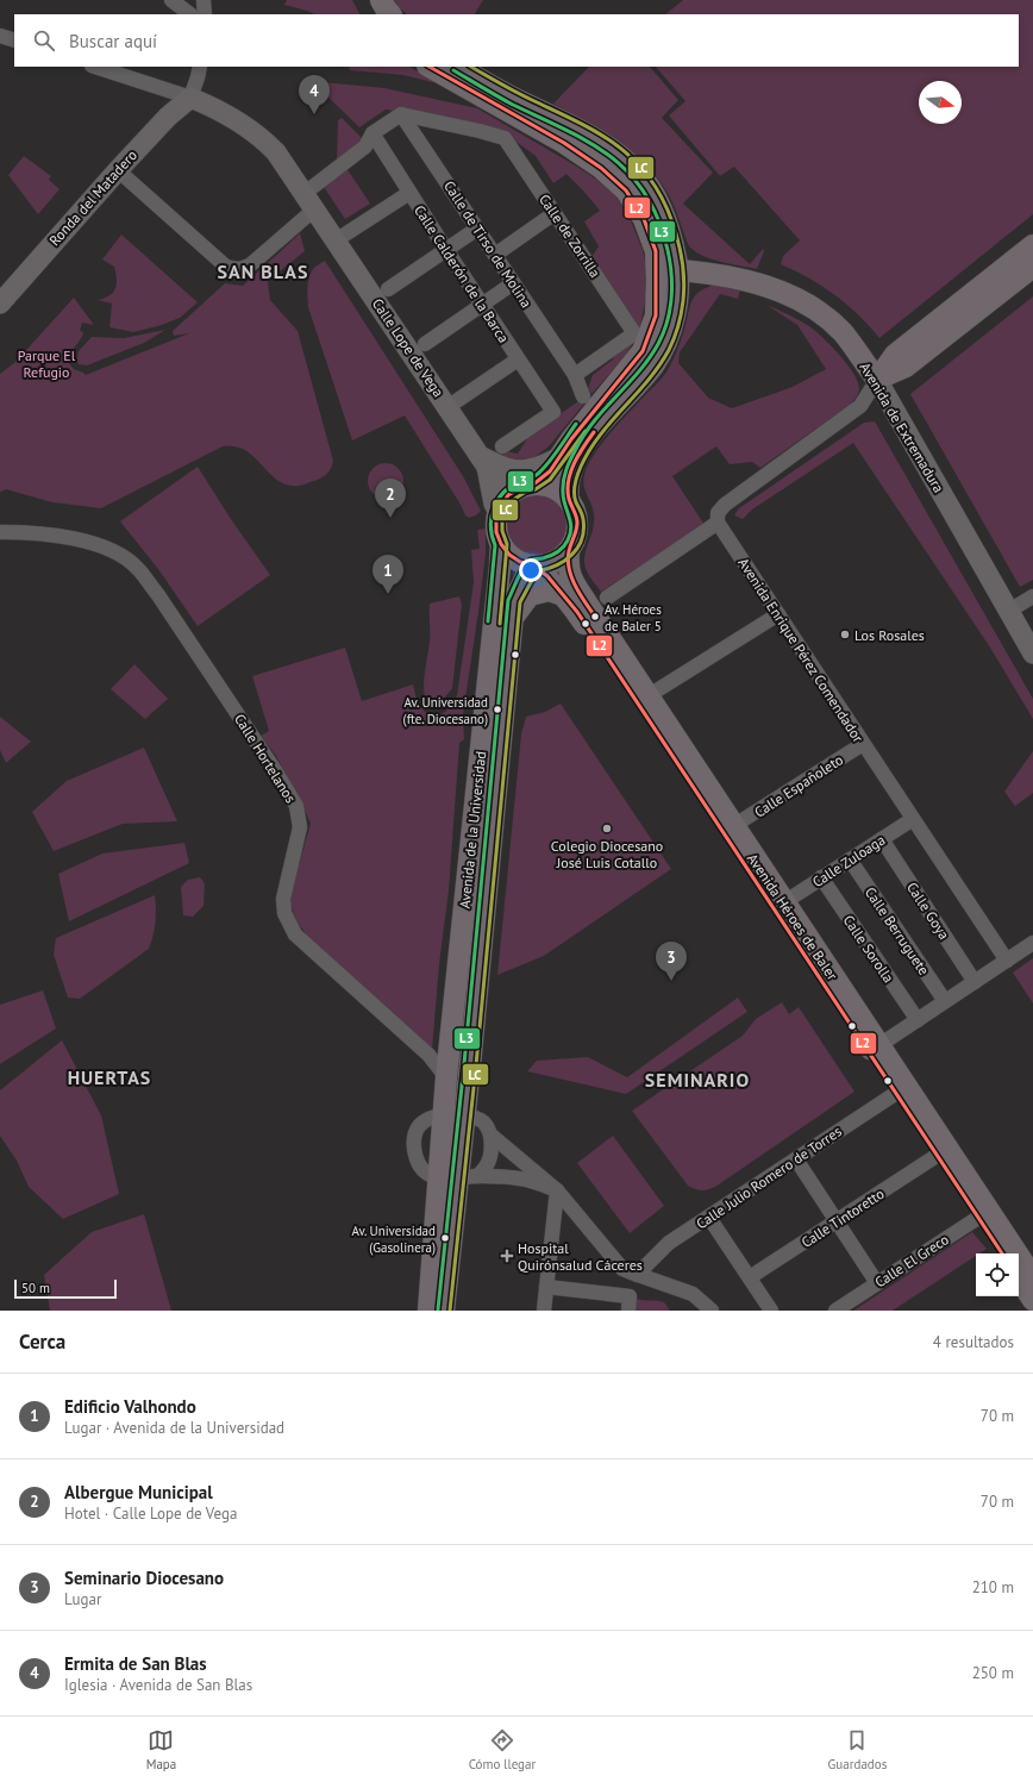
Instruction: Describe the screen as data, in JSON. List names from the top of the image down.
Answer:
{
  "streets": {
    "main road": ["Avenida de Extremadura", "Avenida de la Universidad", "Avenida Héroes de Baler"],
    "street": [
      "Ronda del Matadero",
      "Calle de Zorrilla",
      "Calle de Tirso de Molina",
      "Calle Calderón de la Barca",
      "Calle Lope de Vega",
      "Avenida Enrique Pérez Comendador",
      "Calle Hortelanos",
      "Calle Españoleto",
      "Calle Zuloaga",
      "Calle Goya",
      "Calle Berruguete",
      "Calle Sorolla",
      "Calle Julio Romero de Torres",
      "Calle Tintoretto",
      "Calle El Greco"
    ]
  },
  "crossings": [
    ["Ronda del Matadero", "Calle Lope de Vega"],
    ["Calle de Zorrilla", "Calle de Tirso de Molina"],
    ["Calle Lope de Vega", "Avenida de la Universidad"],
    ["Calle Lope de Vega", "Avenida Héroes de Baler"],
    ["Avenida Enrique Pérez Comendador", "Calle Españoleto"],
    ["Avenida Enrique Pérez Comendador", "Calle Zuloaga"],
    ["Calle Hortelanos", "Avenida de la Universidad"],
    ["Calle Españoleto", "Avenida Héroes de Baler"],
    ["Avenida de la Universidad", "Avenida Héroes de Baler"],
    ["Calle Zuloaga", "Calle Goya"],
    ["Calle Zuloaga", "Avenida Héroes de Baler"],
    ["Calle Zuloaga", "Calle Berruguete"],
    ["Calle Zuloaga", "Calle Sorolla"],
    ["Avenida Héroes de Baler", "Calle Julio Romero de Torres"],
    ["Avenida Héroes de Baler", "Calle Tintoretto"],
    ["Avenida Héroes de Baler", "Calle El Greco"]
  ],
  "districts": ["SAN BLAS", "HUERTAS", "SEMINARIO"],
  "parks": ["Parque El Refugio"],
  "places": {
    "other": [
      "Av. Héroes de Baler 5",
      "Los Rosales",
      "Av. Universidad (fte. Diocesano)",
      "Colegio Diocesano José Luis Cotallo",
      "Av. Universidad (Gasolinera)"
    ],
    "health": ["Hospital Quirónsalud Cáceres"]
  },
  "lines": ["transit line L2", "transit line LC", "transit line L3"],
  "scale_bar": "50 m",
  "north": "right",
  "page": {
    "search": "Buscar aquí",
    "pins": [
      "4",
      "2",
      "1",
      "3"
    ],
    "scale": "50 m",
    "heading": ["Cerca", "4 resultados"],
    "list": [
      {
        "mark": "1",
        "name": "Edificio Valhondo",
        "note": "Lugar · Avenida de la Universidad",
        "value": "70 m"
      },
      {
        "mark": "2",
        "name": "Albergue Municipal",
        "note": "Hotel · Calle Lope de Vega",
        "value": "70 m"
      },
      {
        "mark": "3",
        "name": "Seminario Diocesano",
        "note": "Lugar",
        "value": "210 m"
      },
      {
        "mark": "4",
        "name": "Ermita de San Blas",
        "note": "Iglesia · Avenida de San Blas",
        "value": "250 m"
      }
    ],
    "nav": ["Mapa", "Cómo llegar", "Guardados"]
  }
}
